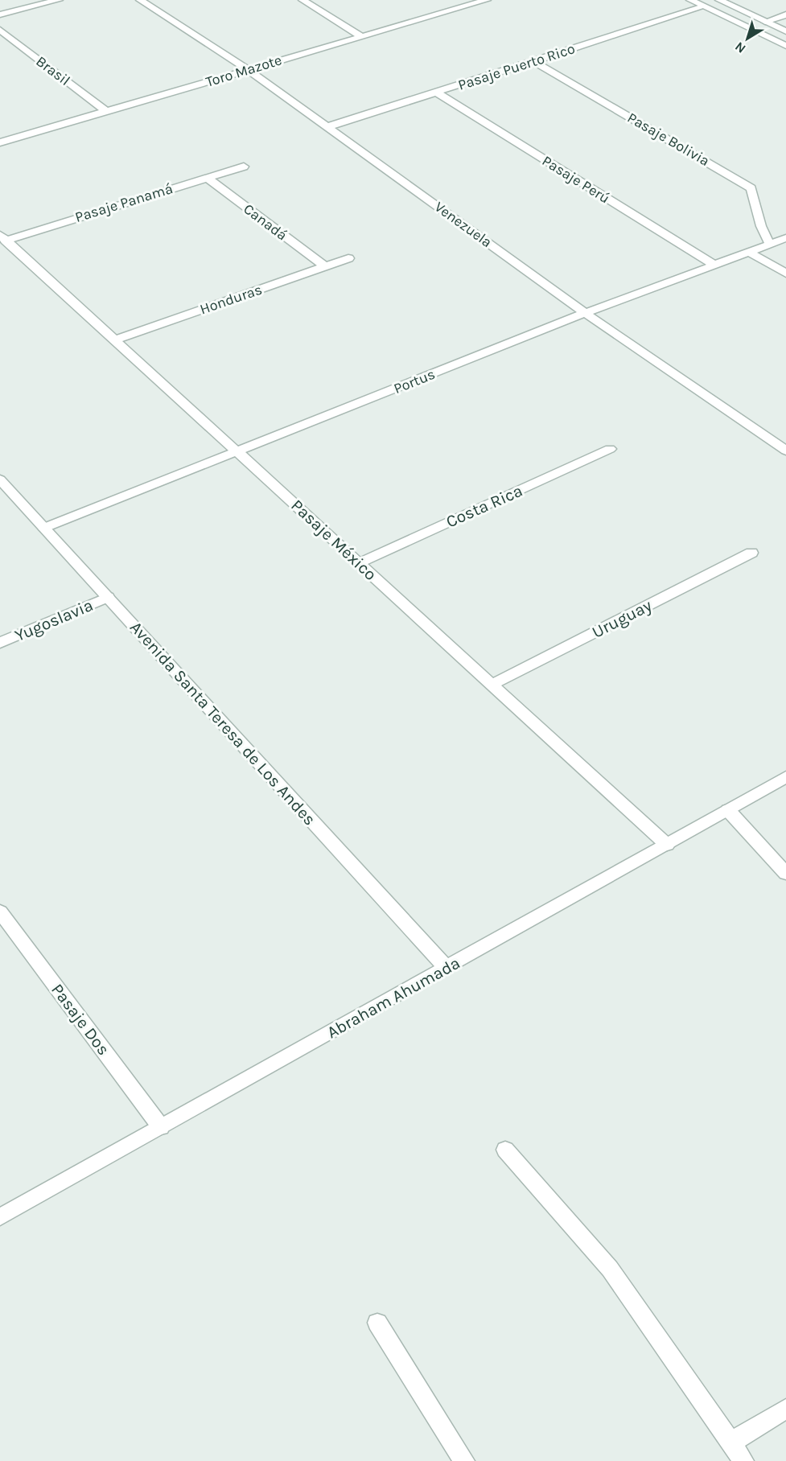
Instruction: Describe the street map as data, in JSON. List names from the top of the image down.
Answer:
{
  "streets": {
    "street": [
      "Pasaje Puerto Rico",
      "Brasil",
      "Toro Mazote",
      "Pasaje Bolivia",
      "Pasaje Perú",
      "Pasaje Panamá",
      "Canadá",
      "Venezuela",
      "Honduras",
      "Portus",
      "Costa Rica",
      "Pasaje México",
      "Uruguay",
      "Yugoslavia",
      "Avenida Santa Teresa de Los Andes",
      "Abraham Ahumada",
      "Pasaje Dos"
    ]
  },
  "crossings": [
    ["Pasaje Puerto Rico", "Pasaje Bolivia"],
    ["Pasaje Puerto Rico", "Pasaje Perú"],
    ["Pasaje Puerto Rico", "Venezuela"],
    ["Brasil", "Toro Mazote"],
    ["Toro Mazote", "Venezuela"],
    ["Pasaje Bolivia", "Portus"],
    ["Pasaje Perú", "Portus"],
    ["Pasaje Panamá", "Canadá"],
    ["Pasaje Panamá", "Pasaje México"],
    ["Canadá", "Honduras"],
    ["Venezuela", "Portus"],
    ["Honduras", "Pasaje México"],
    ["Portus", "Pasaje México"],
    ["Portus", "Avenida Santa Teresa de Los Andes"],
    ["Costa Rica", "Pasaje México"],
    ["Pasaje México", "Uruguay"],
    ["Pasaje México", "Abraham Ahumada"],
    ["Yugoslavia", "Avenida Santa Teresa de Los Andes"],
    ["Avenida Santa Teresa de Los Andes", "Abraham Ahumada"],
    ["Abraham Ahumada", "Pasaje Dos"]
  ],
  "north": "bottom left"
}
